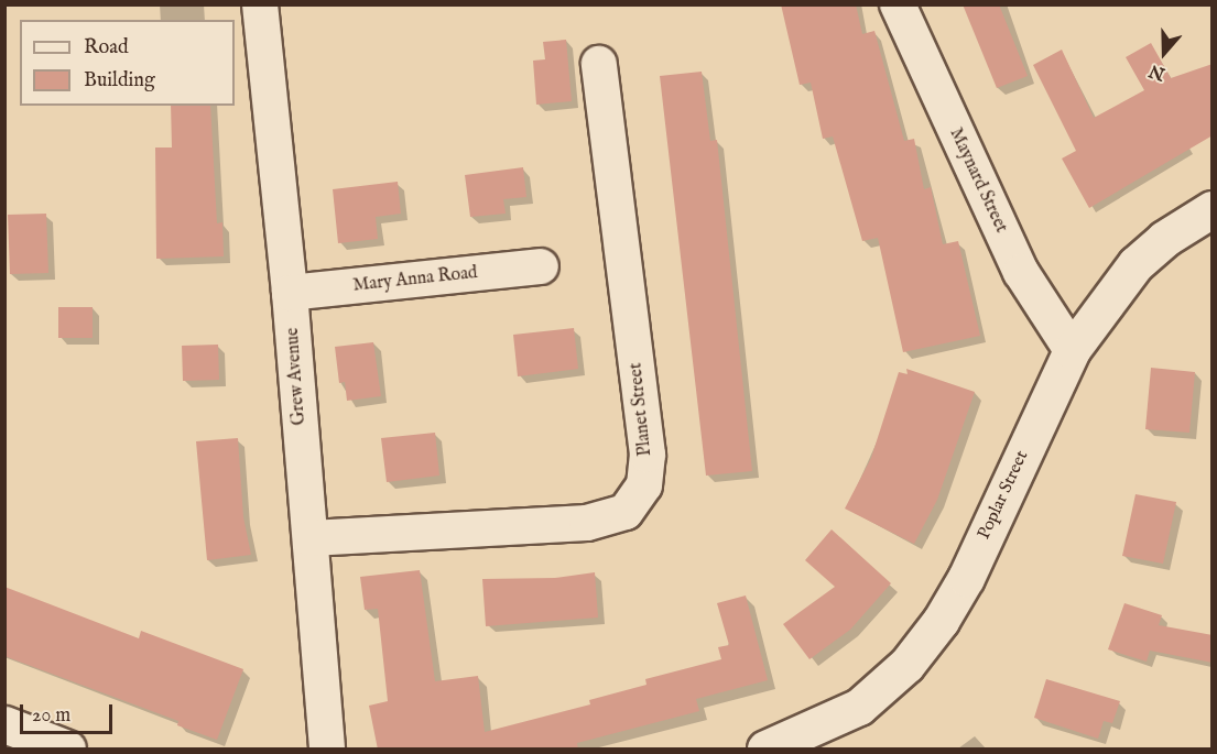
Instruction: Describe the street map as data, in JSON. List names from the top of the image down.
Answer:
{
  "streets": {
    "street": [
      "Maynard Street",
      "Mary Anna Road",
      "Grew Avenue",
      "Planet Street",
      "Poplar Street"
    ]
  },
  "crossings": [
    ["Maynard Street", "Poplar Street"],
    ["Mary Anna Road", "Grew Avenue"],
    ["Grew Avenue", "Planet Street"]
  ],
  "legend": ["Road", "Building"],
  "scale_bar": "20 m",
  "north": "bottom"
}
